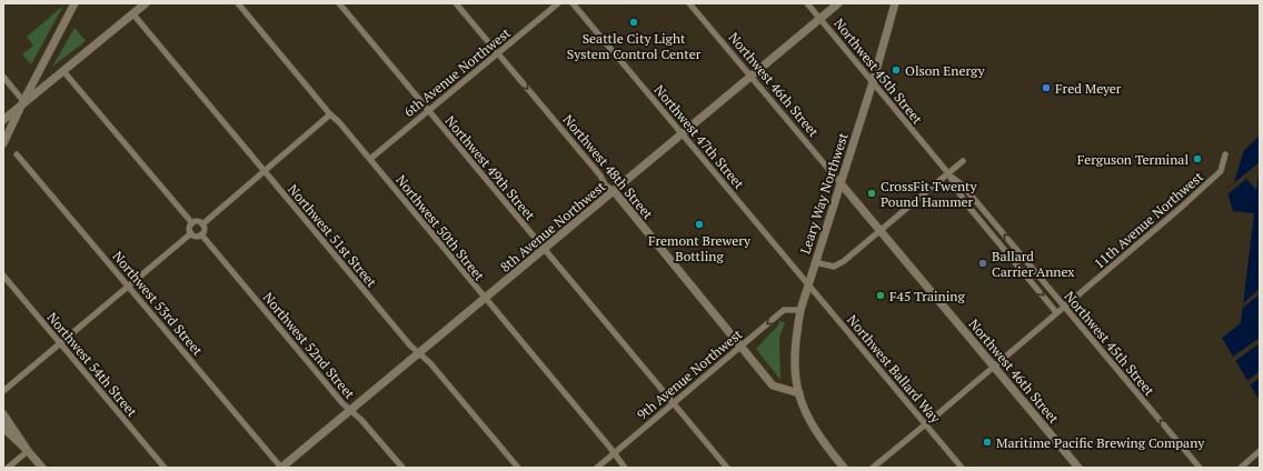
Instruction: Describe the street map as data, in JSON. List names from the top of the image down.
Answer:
{
  "streets": {
    "main road": [
      "Northwest 46th Street",
      "Northwest 48th Street",
      "Leary Way Northwest",
      "8th Avenue Northwest"
    ],
    "street": [
      "Northwest 45th Street",
      "6th Avenue Northwest",
      "Northwest 47th Street",
      "Northwest 49th Street",
      "11th Avenue Northwest",
      "Northwest 50th Street",
      "Northwest 51st Street",
      "Northwest 53rd Street",
      "Northwest 52nd Street",
      "Northwest 54th Street",
      "Northwest Ballard Way",
      "9th Avenue Northwest"
    ]
  },
  "crossings": [
    ["Northwest 45th Street", "Leary Way Northwest"],
    ["Northwest 45th Street", "11th Avenue Northwest"],
    ["Northwest 45th Street", "8th Avenue Northwest"],
    ["6th Avenue Northwest", "Northwest 48th Street"],
    ["6th Avenue Northwest", "Northwest 49th Street"],
    ["6th Avenue Northwest", "Northwest 50th Street"],
    ["Northwest 46th Street", "Leary Way Northwest"],
    ["Northwest 46th Street", "11th Avenue Northwest"],
    ["Northwest 46th Street", "8th Avenue Northwest"],
    ["Northwest 47th Street", "Leary Way Northwest"],
    ["Northwest 47th Street", "8th Avenue Northwest"],
    ["Northwest 47th Street", "Northwest Ballard Way"],
    ["Northwest 48th Street", "Leary Way Northwest"],
    ["Northwest 48th Street", "8th Avenue Northwest"],
    ["Northwest 48th Street", "9th Avenue Northwest"],
    ["Northwest 49th Street", "8th Avenue Northwest"],
    ["Northwest 49th Street", "9th Avenue Northwest"],
    ["Leary Way Northwest", "Northwest Ballard Way"],
    ["Leary Way Northwest", "9th Avenue Northwest"],
    ["11th Avenue Northwest", "Northwest Ballard Way"],
    ["8th Avenue Northwest", "Northwest 50th Street"],
    ["8th Avenue Northwest", "Northwest 51st Street"],
    ["8th Avenue Northwest", "Northwest 53rd Street"],
    ["8th Avenue Northwest", "Northwest 52nd Street"],
    ["Northwest 50th Street", "9th Avenue Northwest"]
  ],
  "places": [
    "Seattle City Light System Control Center",
    "Olson Energy",
    "Fred Meyer",
    "Ferguson Terminal",
    "CrossFit Twenty Pound Hammer",
    "Fremont Brewery Bottling",
    "Ballard Carrier Annex",
    "F45 Training",
    "Maritime Pacific Brewing Company"
  ]
}
